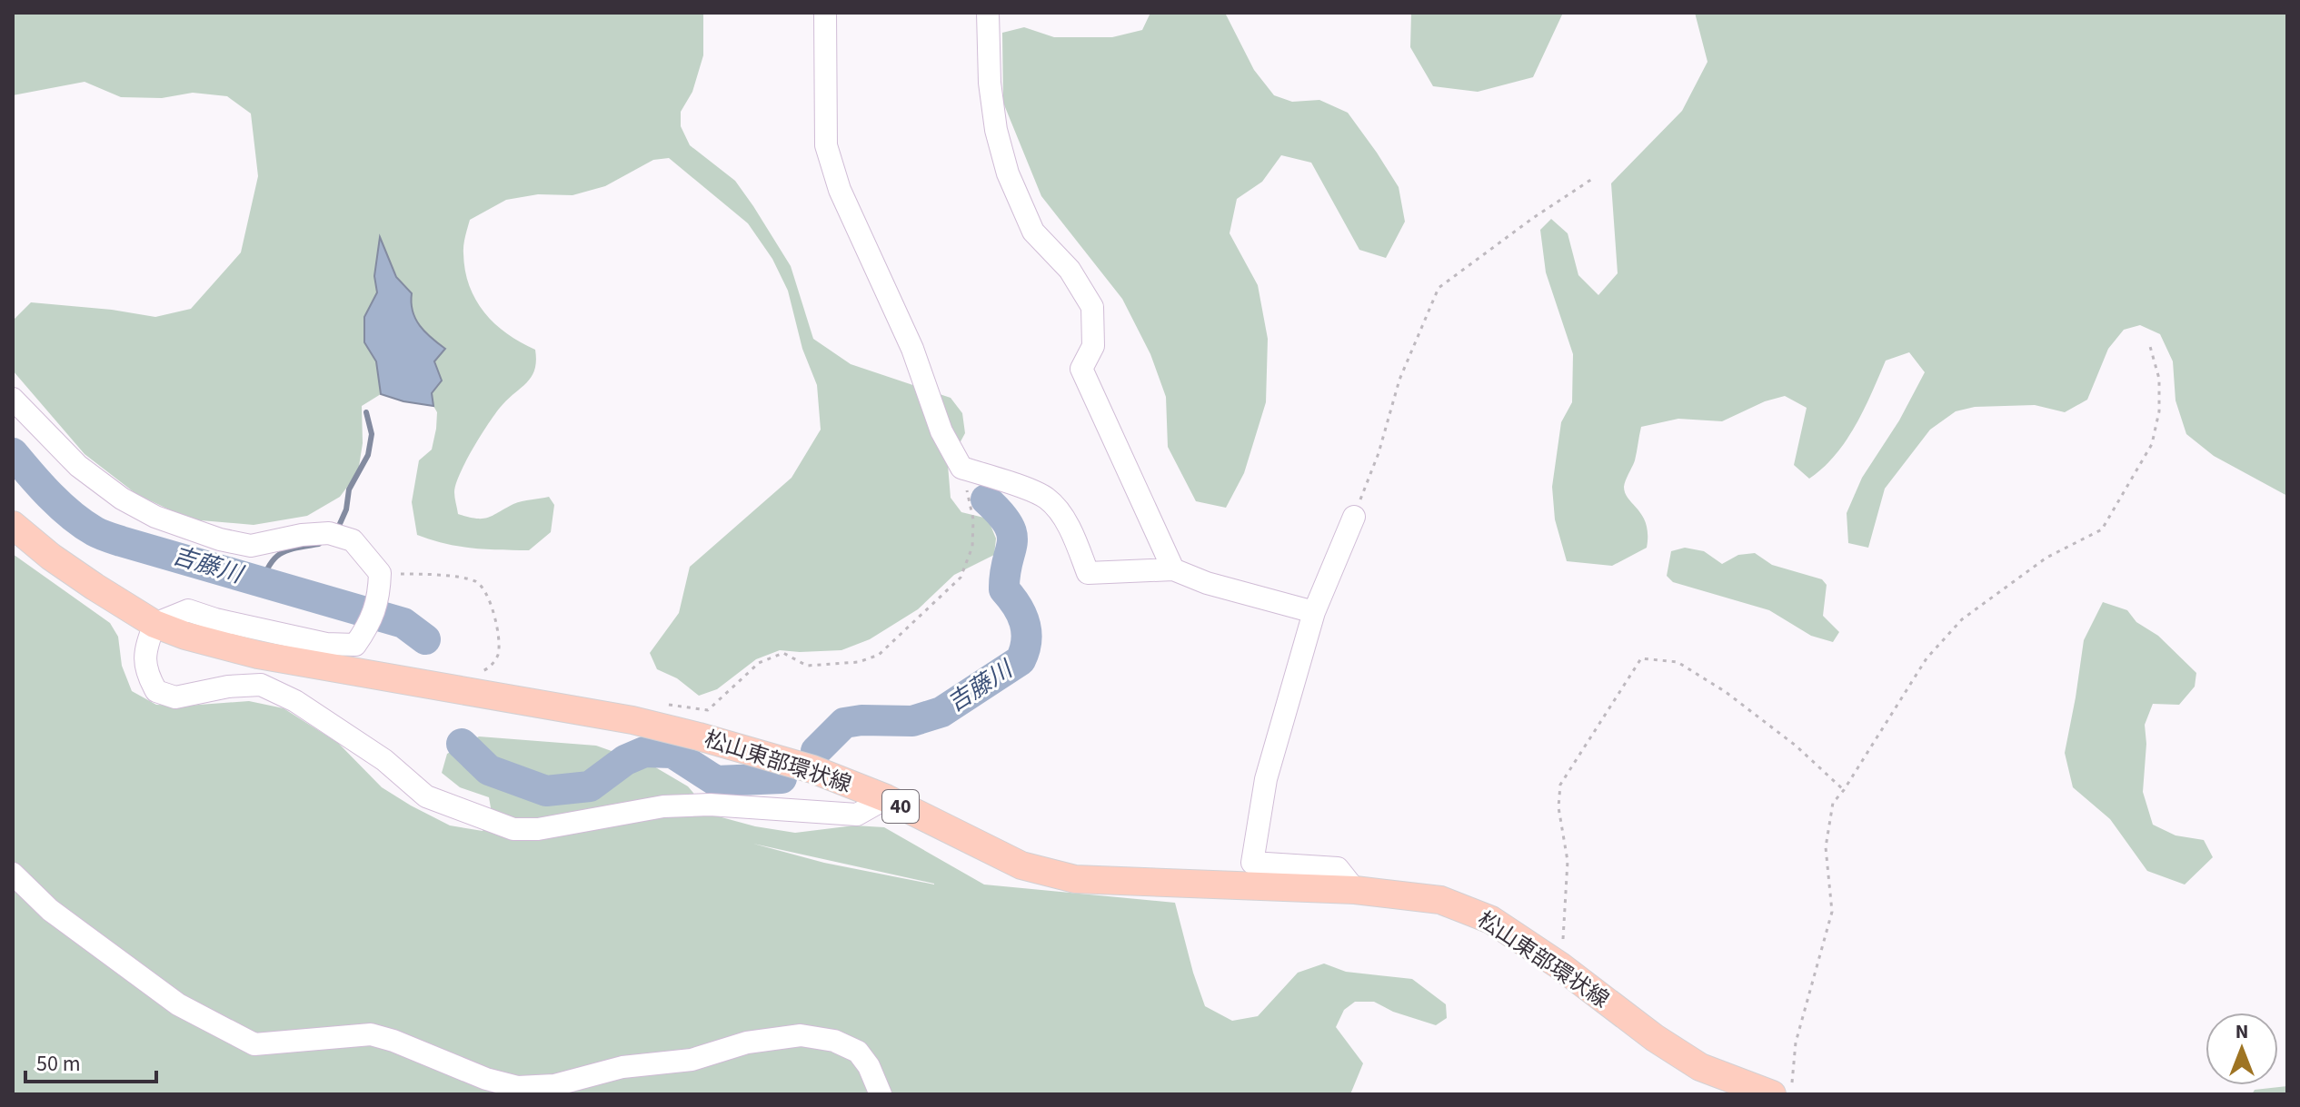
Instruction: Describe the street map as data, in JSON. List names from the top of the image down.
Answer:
{
  "streets": {
    "main road": ["松山東部環状線", "40"]
  },
  "water": ["吉藤川"],
  "scale_bar": "50 m",
  "north": "top"
}
